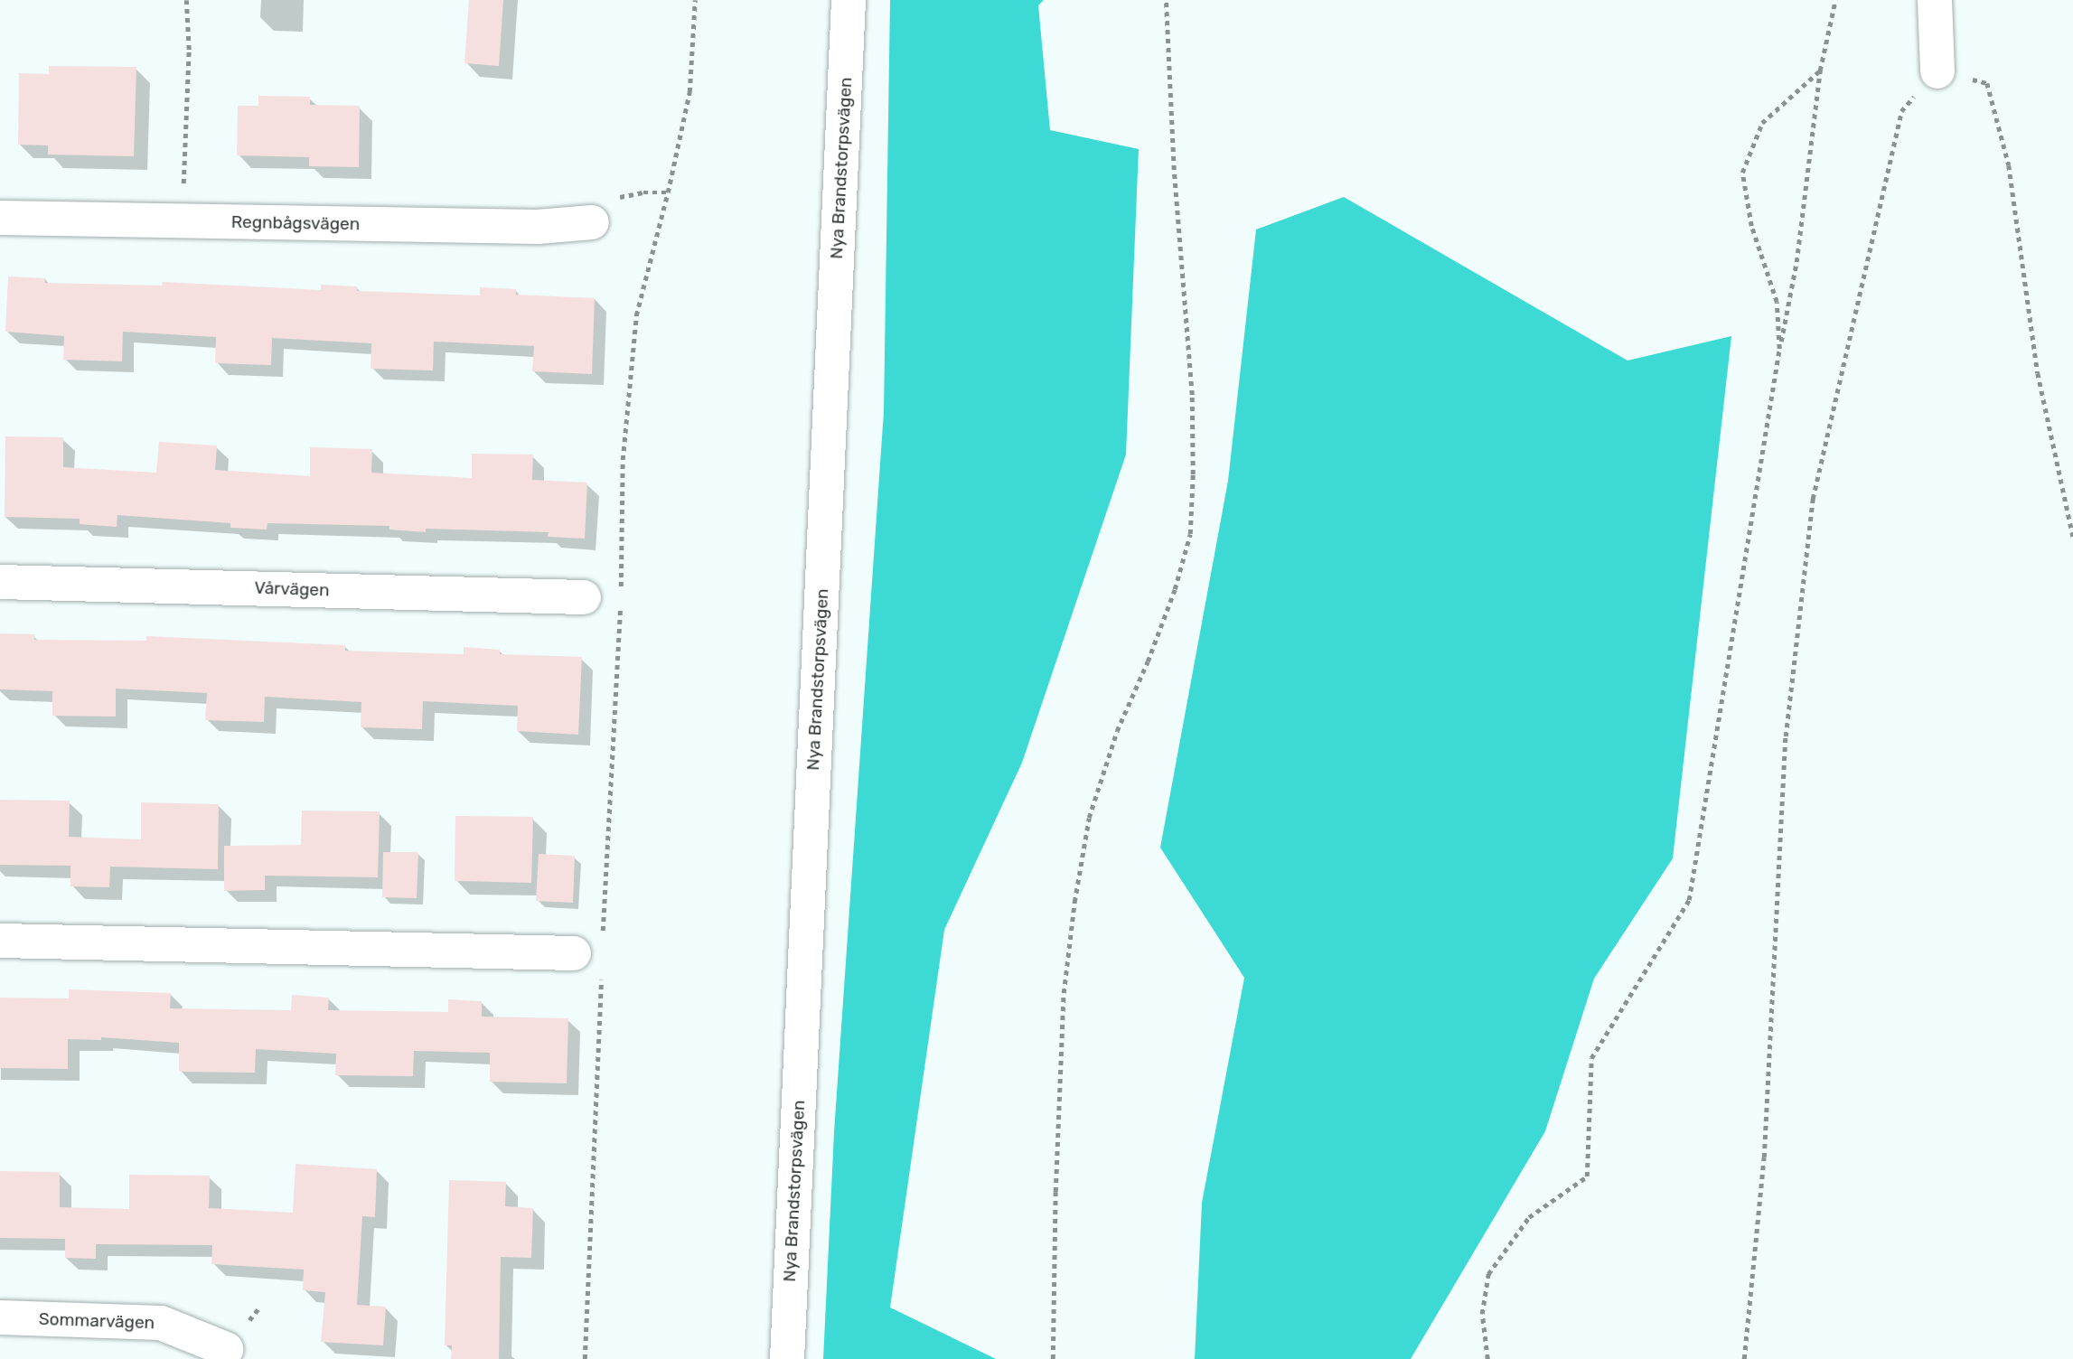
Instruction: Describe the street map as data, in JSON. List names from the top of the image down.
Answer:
{
  "streets": {
    "street": [
      "Nya Brandstorpsvägen",
      "Regnbågsvägen",
      "Vårvägen",
      "Sommarvägen"
    ]
  }
}
